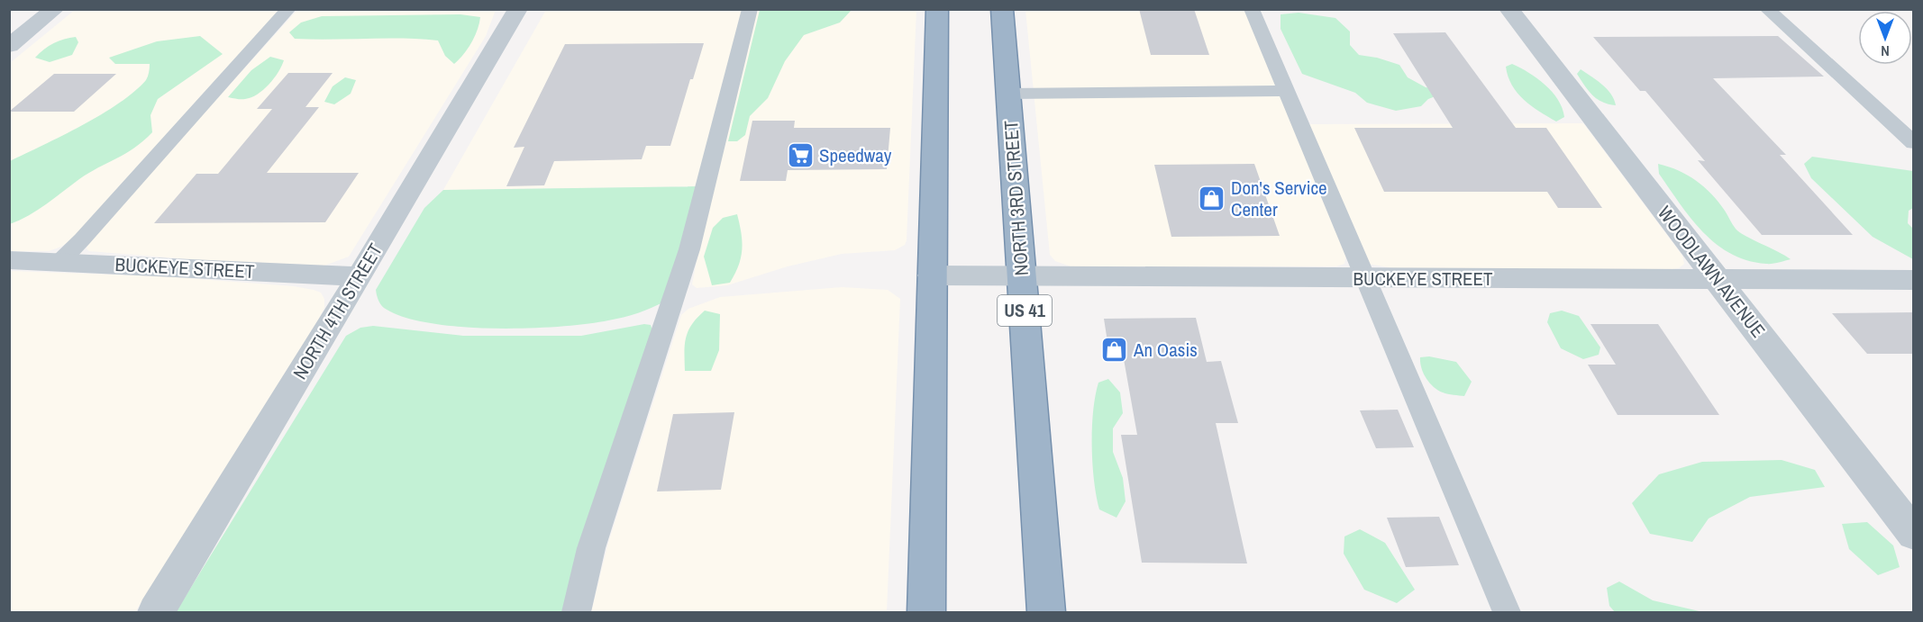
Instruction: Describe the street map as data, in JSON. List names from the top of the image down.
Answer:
{
  "streets": {
    "highway": ["NORTH 3RD STREET", "US 41"],
    "street": ["BUCKEYE STREET", "WOODLAWN AVENUE", "NORTH 4TH STREET"]
  },
  "crossings": [
    ["NORTH 3RD STREET", "BUCKEYE STREET"],
    ["BUCKEYE STREET", "WOODLAWN AVENUE"],
    ["BUCKEYE STREET", "NORTH 4TH STREET"]
  ],
  "places": {
    "supermarket": ["Speedway"],
    "shop": ["Don's Service Center", "An Oasis"]
  },
  "north": "bottom"
}
